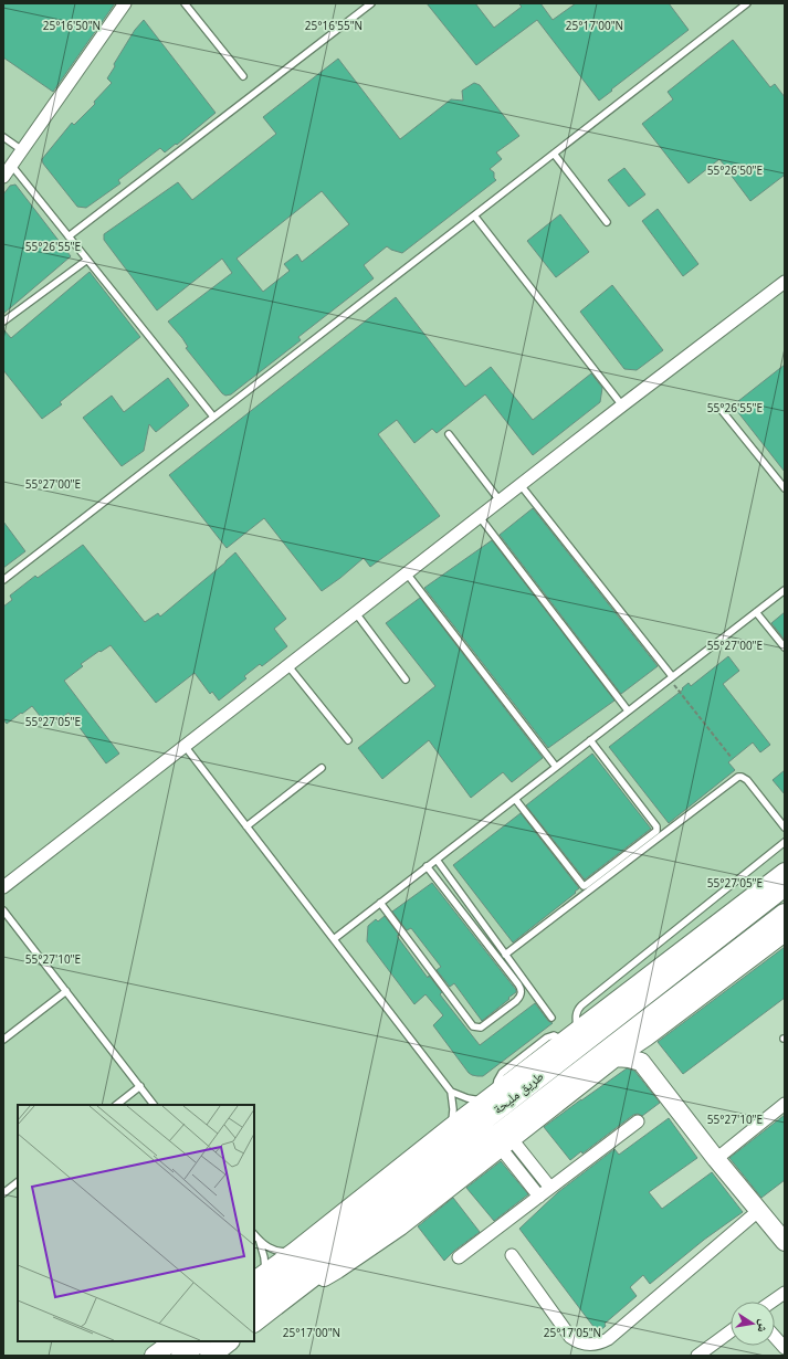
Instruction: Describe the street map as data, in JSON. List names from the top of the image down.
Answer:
{
  "streets": {
    "main road": ["طريق مليحة"]
  },
  "north": "right",
  "coordinates": [
    "25°16'50\"N",
    "25°16'55\"N",
    "25°17'00\"N",
    "55°26'50\"E",
    "55°26'55\"E",
    "55°27'00\"E",
    "55°27'05\"E",
    "55°27'10\"E",
    "25°17'05\"N"
  ]
}
